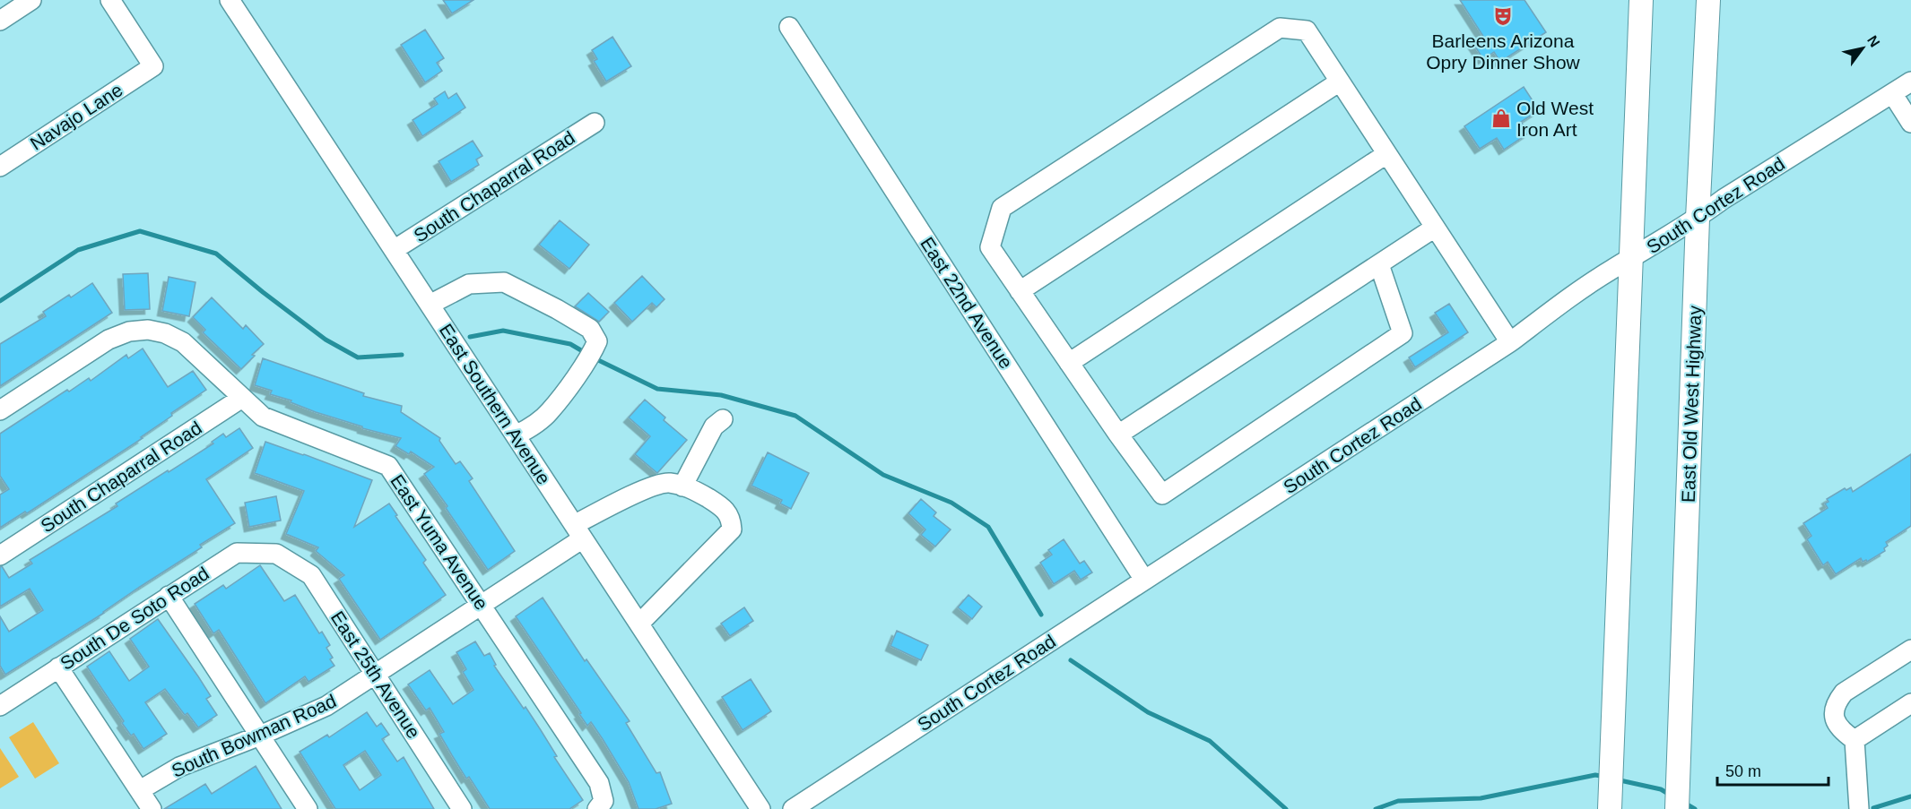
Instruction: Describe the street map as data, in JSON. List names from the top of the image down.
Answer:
{
  "streets": {
    "main road": ["East Old West Highway"],
    "street": [
      "Navajo Lane",
      "South Chaparral Road",
      "South Cortez Road",
      "East 22nd Avenue",
      "East Southern Avenue",
      "East Yuma Avenue",
      "South De Soto Road",
      "East 25th Avenue",
      "South Bowman Road"
    ]
  },
  "crossings": [
    ["South Chaparral Road", "East Southern Avenue"],
    ["South Chaparral Road", "East Yuma Avenue"],
    ["South Cortez Road", "East 22nd Avenue"],
    ["South Cortez Road", "East Old West Highway"],
    ["East Southern Avenue", "South Bowman Road"],
    ["East Yuma Avenue", "South Bowman Road"],
    ["South De Soto Road", "East 25th Avenue"],
    ["East 25th Avenue", "South Bowman Road"]
  ],
  "places": {
    "theatre": ["Barleens Arizona Opry Dinner Show"],
    "shop": ["Old West Iron Art"]
  },
  "scale_bar": "50 m",
  "north": "top right"
}
